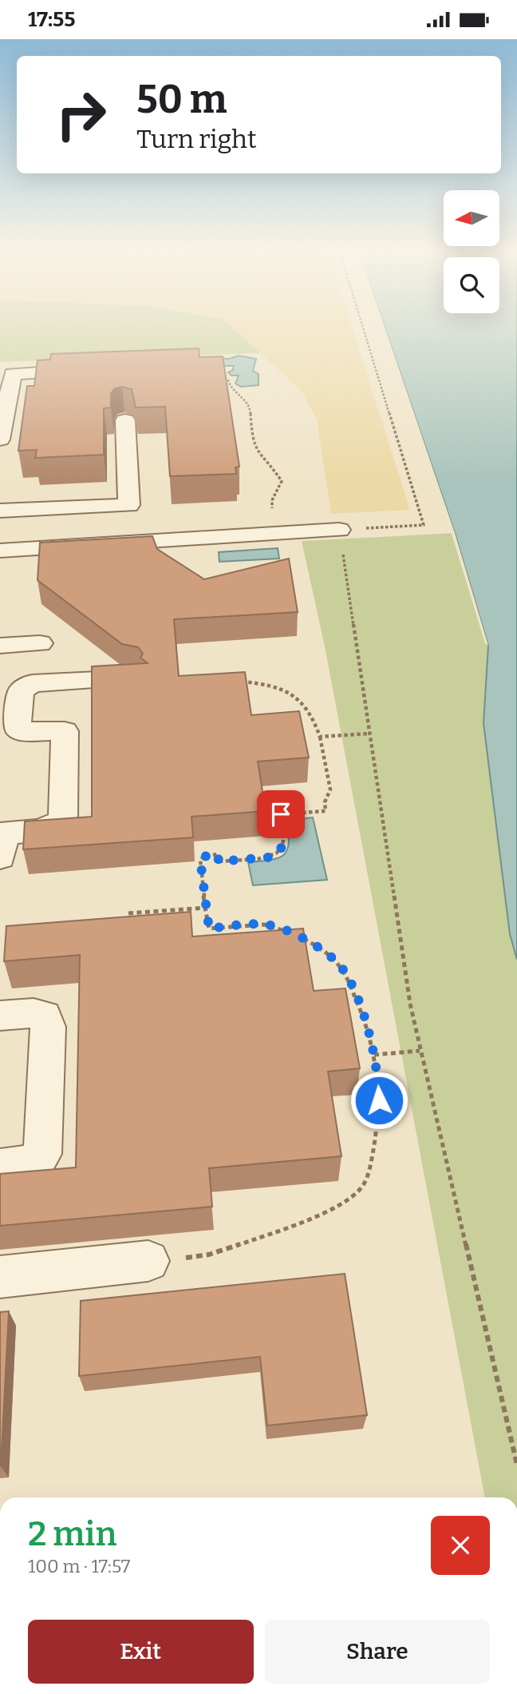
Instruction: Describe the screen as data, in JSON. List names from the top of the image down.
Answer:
{
  "north": "left",
  "page": {
    "status": "17:55",
    "turn": ["50 m", "Turn right"],
    "heading": ["2 min", "100 m · 17:57"],
    "buttons": ["Exit", "Share"]
  }
}
